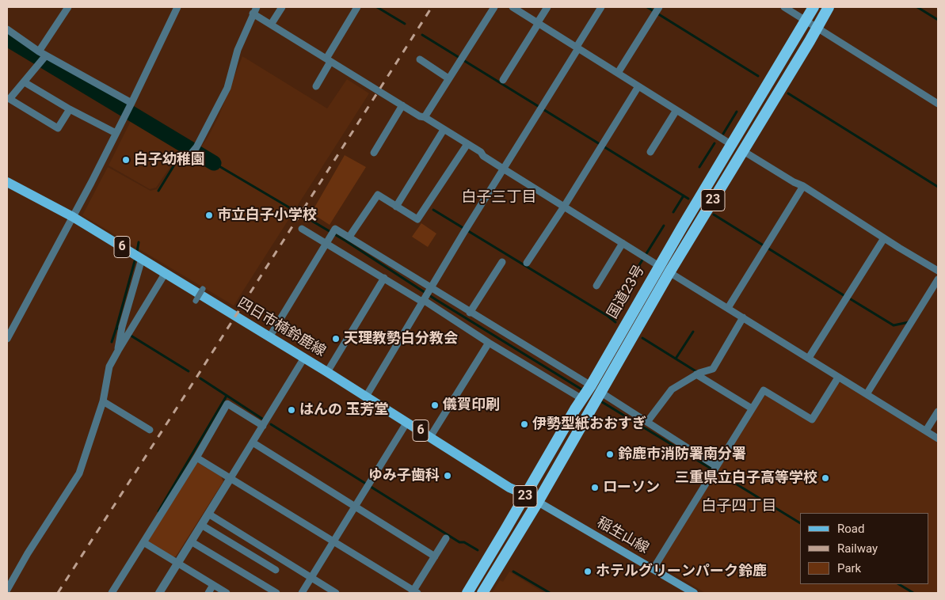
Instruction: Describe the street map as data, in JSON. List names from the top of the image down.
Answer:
{
  "streets": {
    "highway": ["23", "国道23号"],
    "main road": ["6", "四日市楠鈴鹿線", "稲生山線"]
  },
  "crossings": [
    ["国道23号", "四日市楠鈴鹿線"],
    ["国道23号", "稲生山線"],
    ["四日市楠鈴鹿線", "稲生山線"]
  ],
  "districts": ["白子三丁目", "白子四丁目"],
  "places": [
    "白子幼稚園",
    "市立白子小学校",
    "天理教勢白分教会",
    "儀賀印刷",
    "はんの 玉芳堂",
    "伊勢型紙おおすぎ",
    "鈴鹿市消防署南分署",
    "ゆみ子歯科",
    "三重県立白子高等学校",
    "ローソン",
    "ホテルグリーンパーク鈴鹿"
  ],
  "legend": ["Road", "Railway", "Park"]
}
